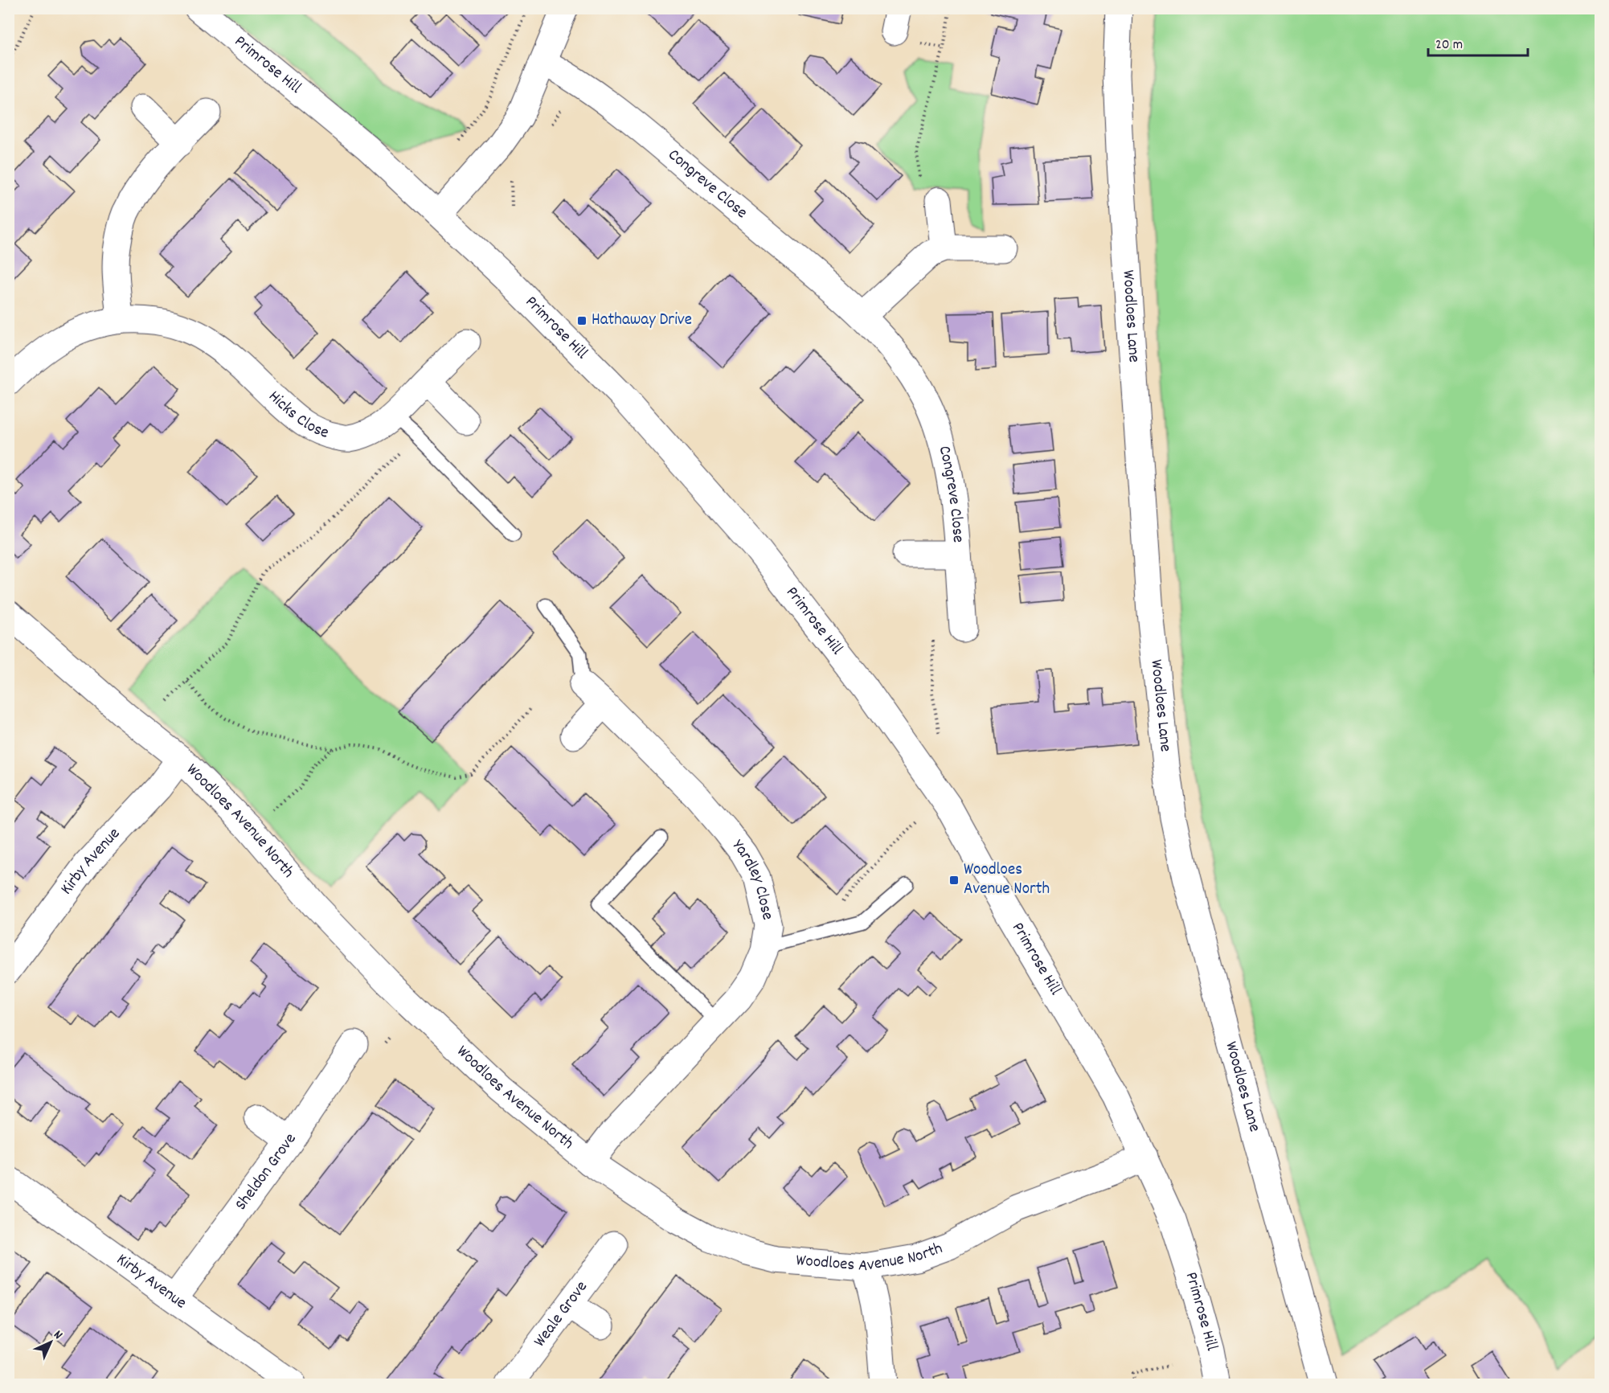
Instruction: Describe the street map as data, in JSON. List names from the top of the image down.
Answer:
{
  "streets": {
    "street": [
      "Primrose Hill",
      "Congreve Close",
      "Woodloes Lane",
      "Hicks Close",
      "Woodloes Avenue North",
      "Kirby Avenue",
      "Yardley Close",
      "Sheldon Grove",
      "Weale Grove"
    ]
  },
  "crossings": [
    ["Primrose Hill", "Woodloes Avenue North"],
    ["Woodloes Avenue North", "Kirby Avenue"],
    ["Woodloes Avenue North", "Yardley Close"],
    ["Kirby Avenue", "Sheldon Grove"]
  ],
  "places": {
    "transit": ["Hathaway Drive", "Woodloes Avenue North"]
  },
  "scale_bar": "20 m",
  "north": "top right"
}
